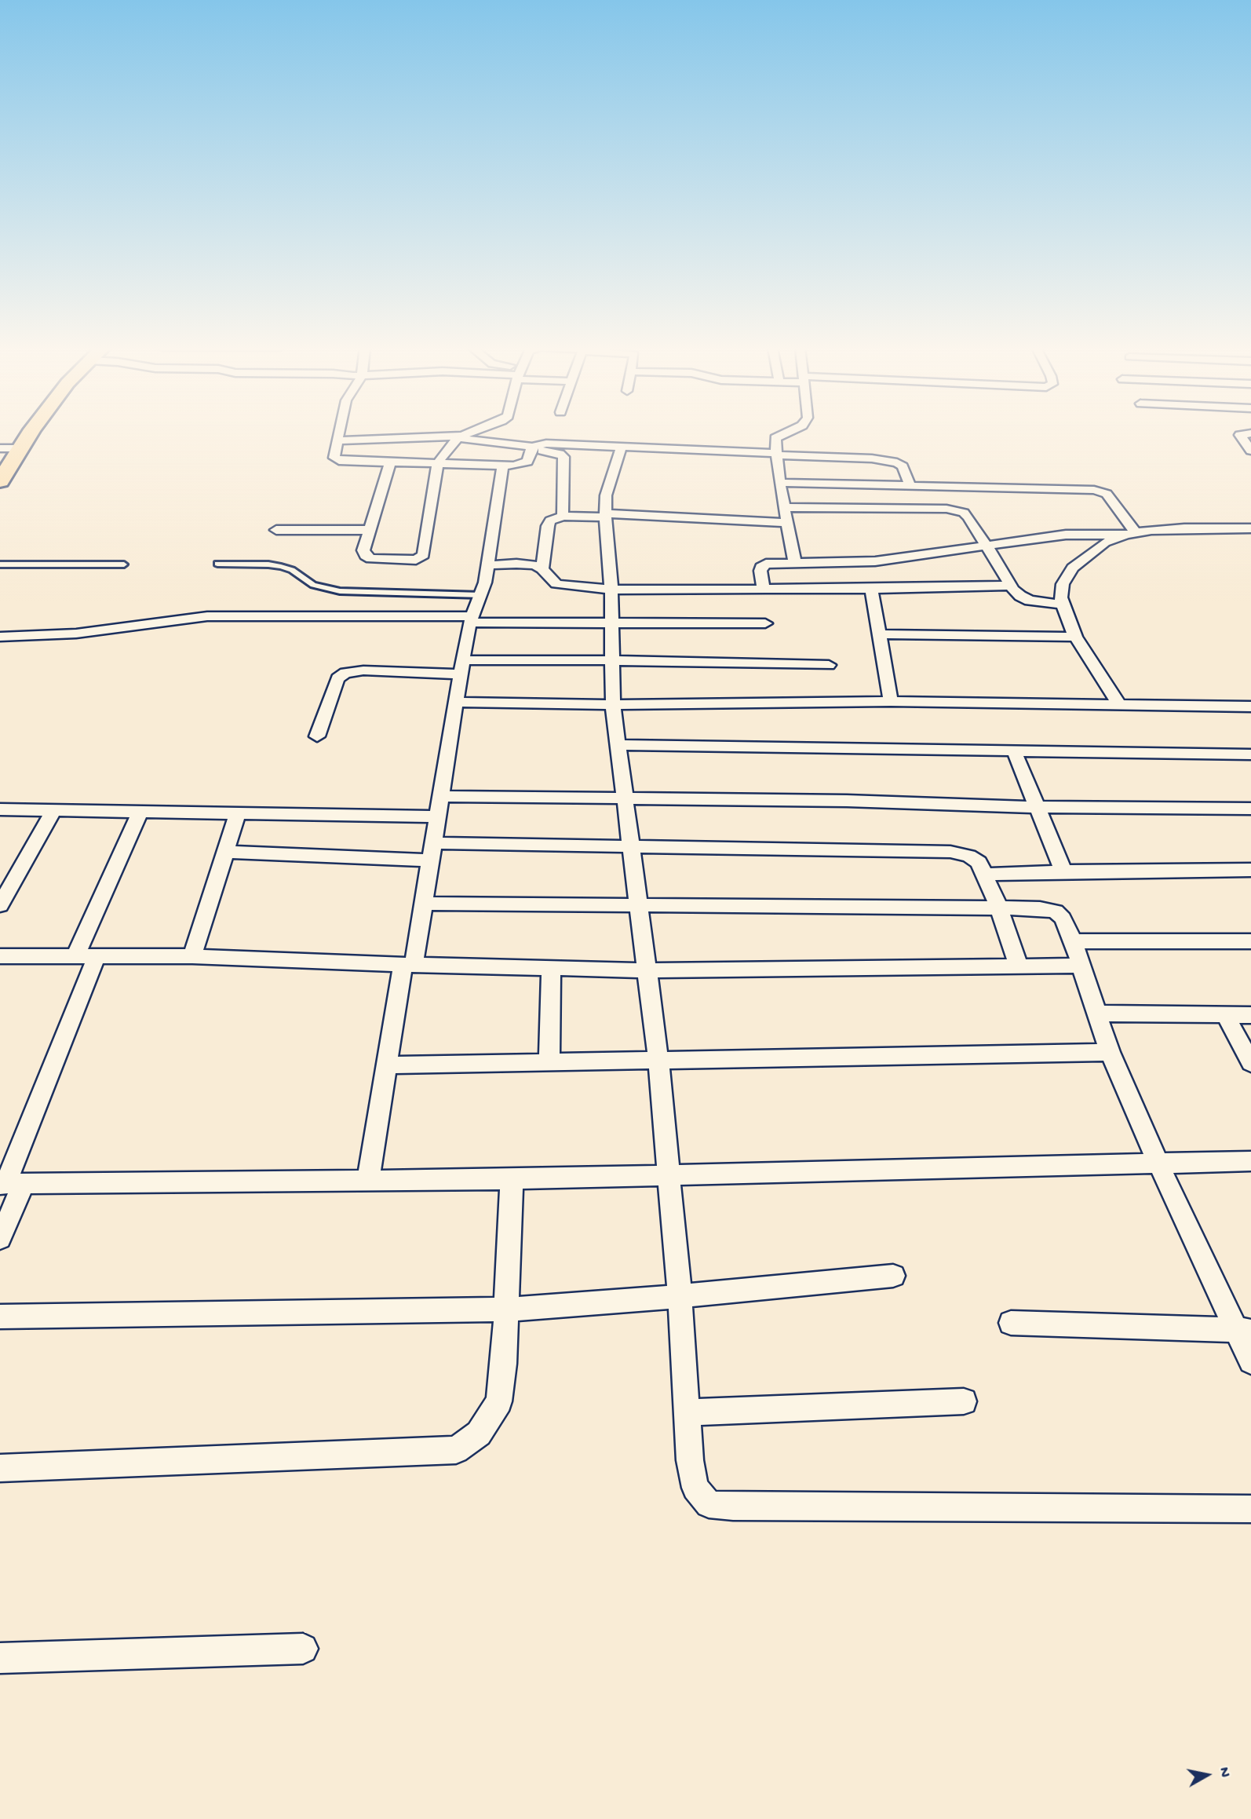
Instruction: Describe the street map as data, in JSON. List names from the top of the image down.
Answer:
{
  "north": "right"
}
